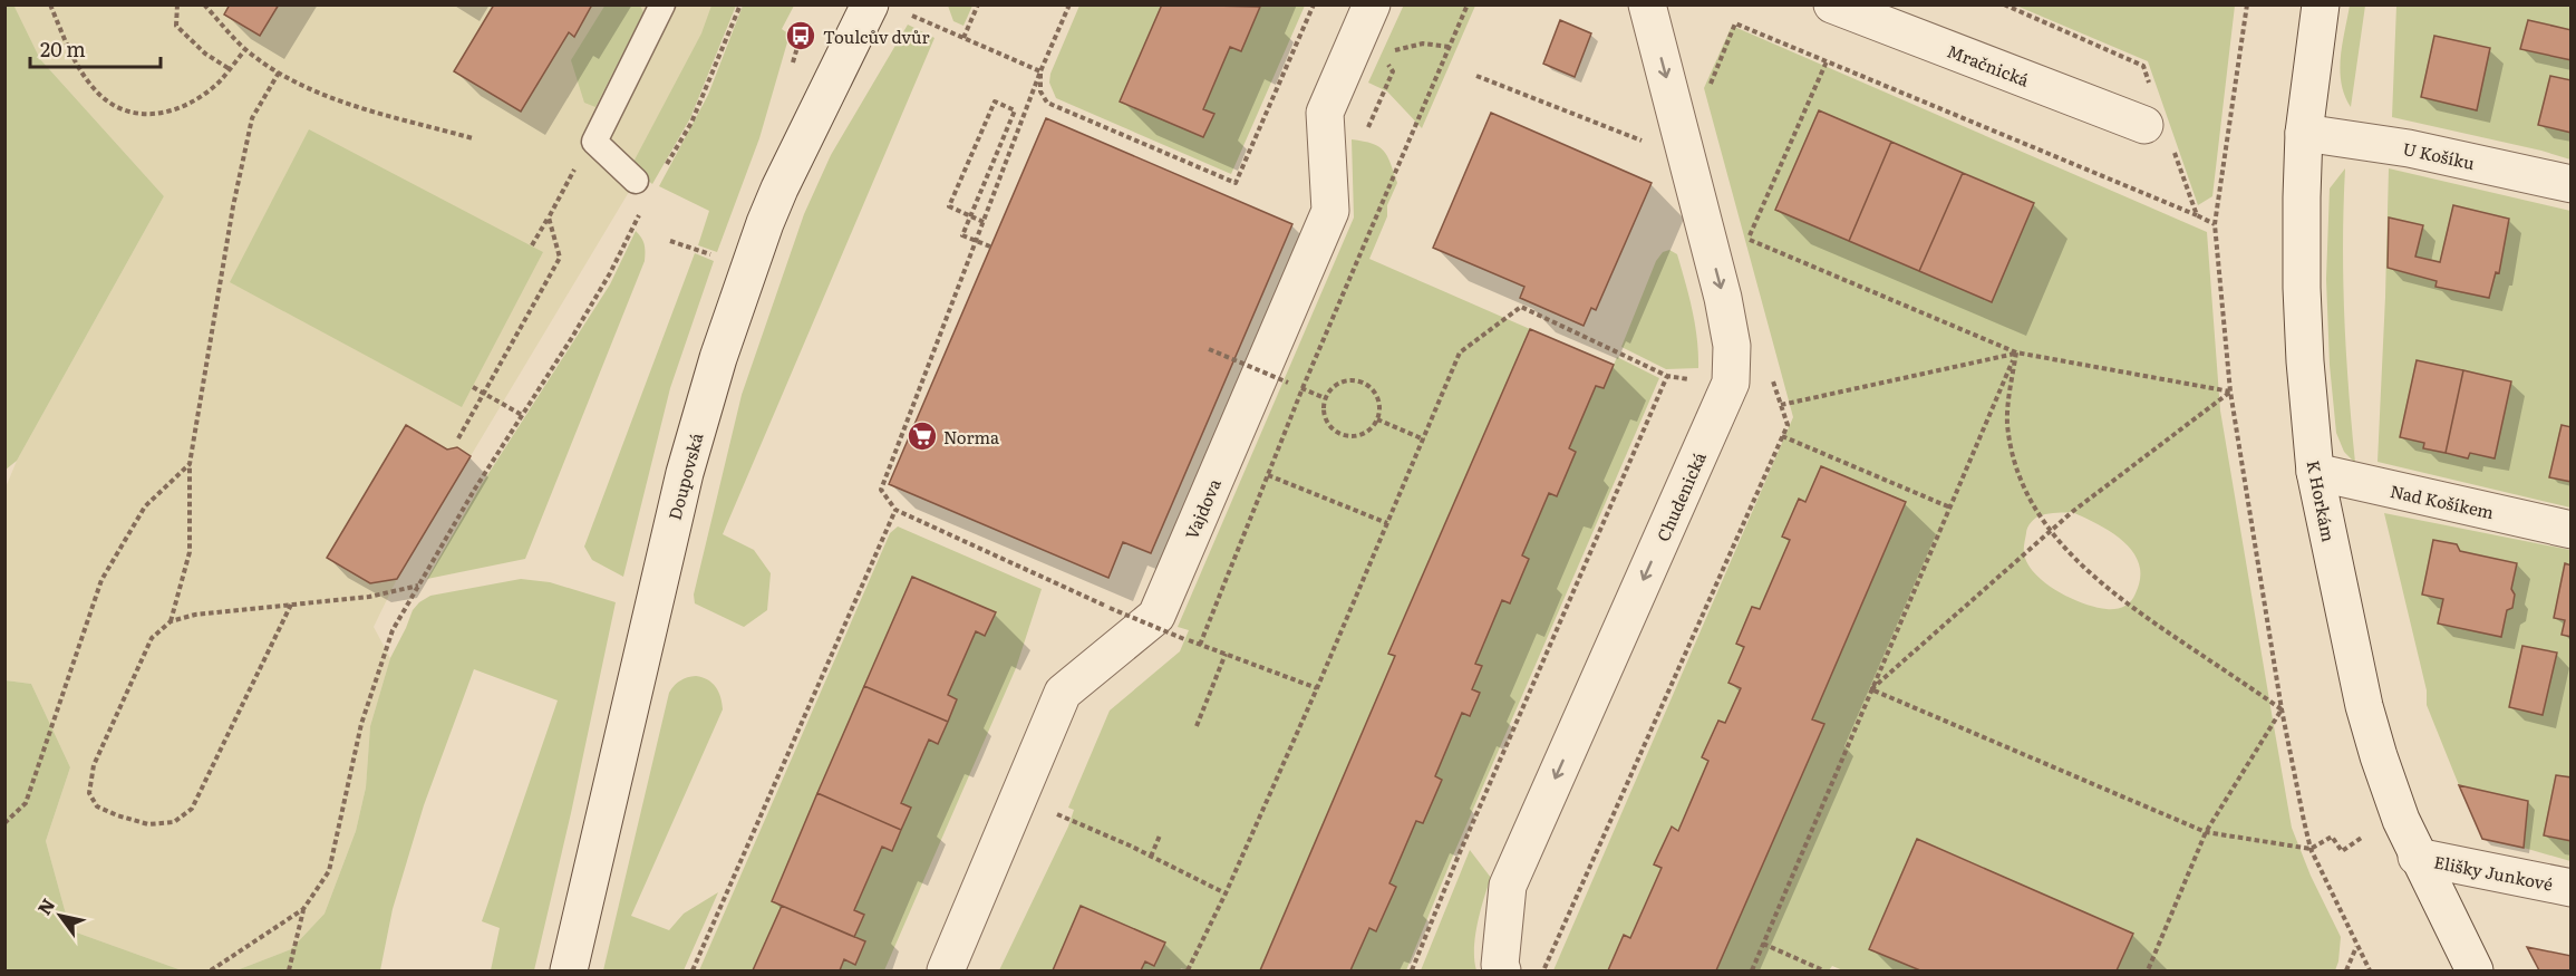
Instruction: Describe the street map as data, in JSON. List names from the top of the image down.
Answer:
{
  "streets": {
    "street": [
      "Mračnická",
      "U Košíku",
      "Doupovská",
      "Chudenická",
      "K Horkám",
      "Nad Košíkem",
      "Vajdova",
      "Elišky Junkové"
    ]
  },
  "crossings": [
    ["U Košíku", "K Horkám"],
    ["K Horkám", "Nad Košíkem"],
    ["K Horkám", "Elišky Junkové"]
  ],
  "one_way": ["Chudenická"],
  "places": {
    "bus stop": ["Toulcův dvůr"],
    "supermarket": ["Norma"]
  },
  "scale_bar": "20 m",
  "north": "top left"
}
